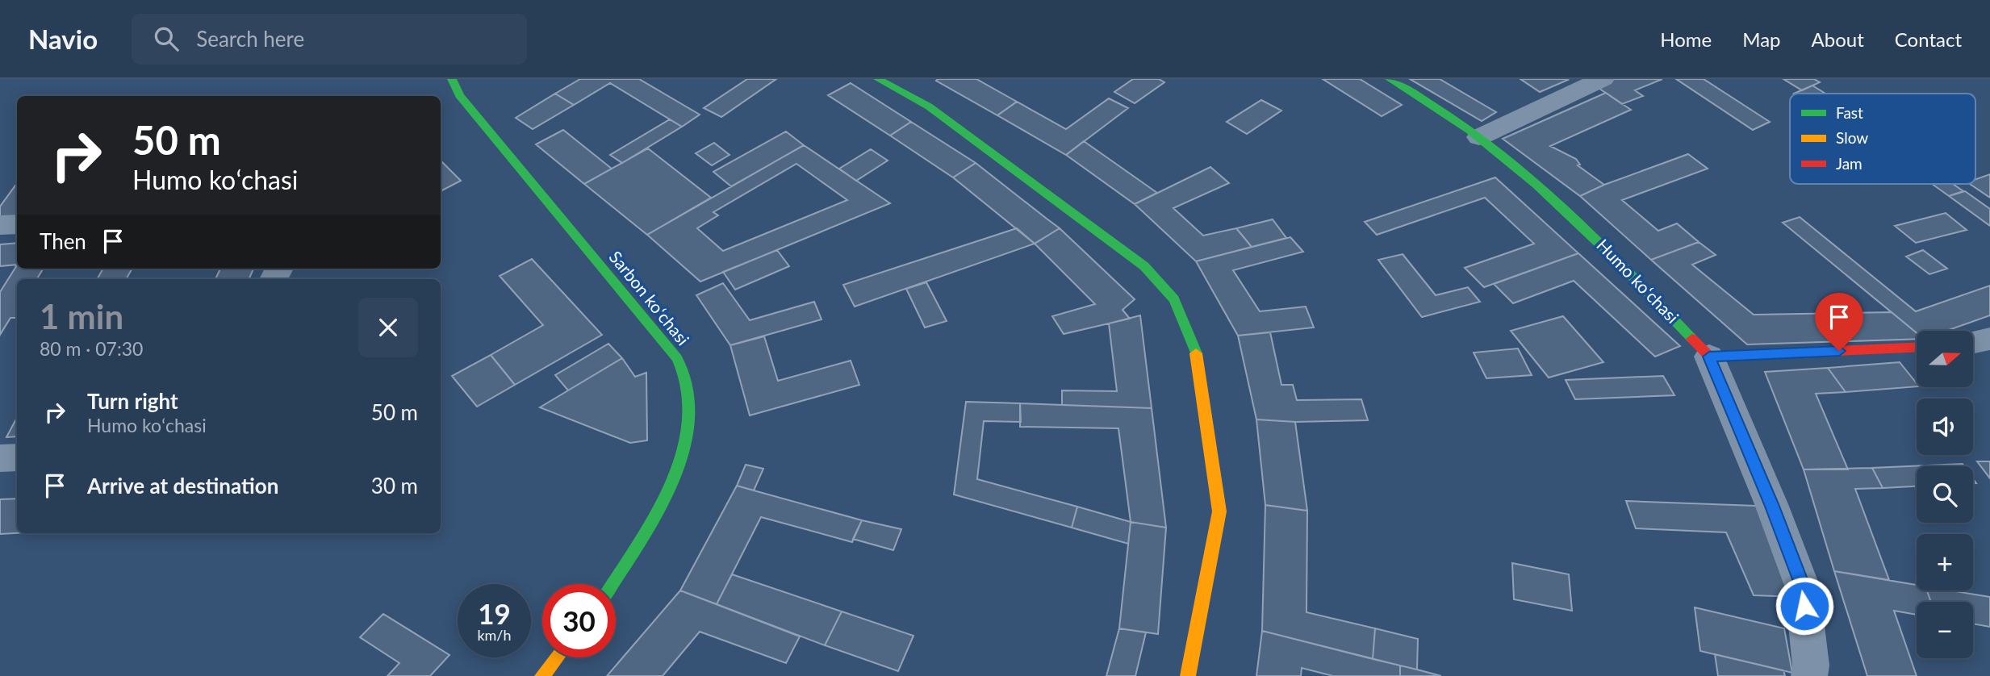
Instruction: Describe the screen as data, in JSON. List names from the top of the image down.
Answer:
{
  "streets": {
    "street": ["Humo koʻchasi", "Sarbon koʻchasi"]
  },
  "legend": ["Fast", "Slow", "Jam"],
  "north": "right",
  "page": {
    "header": "Navio",
    "search": "Search here",
    "nav": [
      "Home",
      "Map",
      "About",
      "Contact"
    ],
    "turn": ["50 m", "Humo koʻchasi"],
    "then": "Then",
    "heading": ["1 min", "80 m · 07:30"],
    "map_buttons": ["+", "−"],
    "list": [
      {
        "name": "Turn right",
        "note": "Humo koʻchasi",
        "value": "50 m"
      },
      {
        "name": "Arrive at destination",
        "value": "30 m"
      }
    ],
    "speed": "19 km/h",
    "limit": "30"
  }
}
